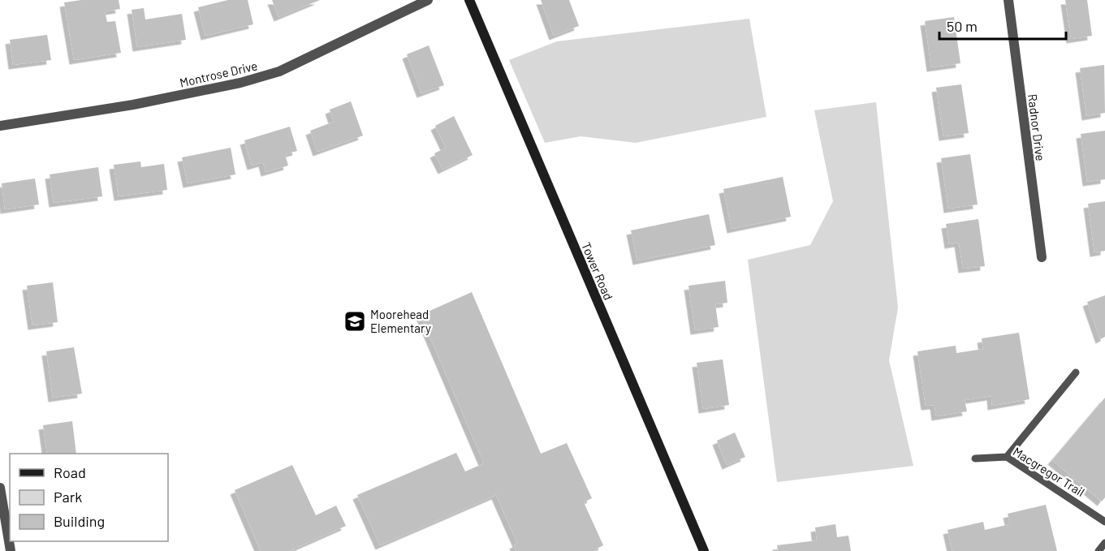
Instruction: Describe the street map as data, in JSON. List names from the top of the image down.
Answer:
{
  "streets": {
    "street": ["Montrose Drive", "Radnor Drive", "Tower Road"],
    "lane": ["Macgregor Trail"]
  },
  "places": {
    "school or university": ["Moorehead Elementary"]
  },
  "legend": ["Road", "Park", "Building"],
  "scale_bar": "50 m"
}
